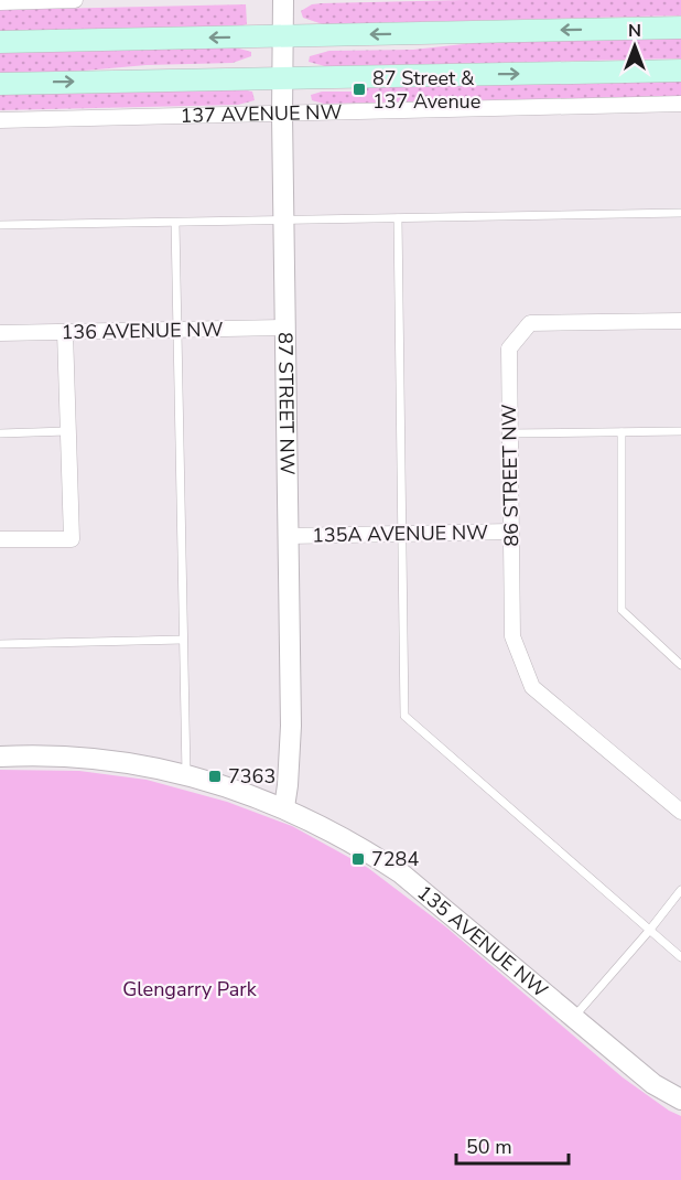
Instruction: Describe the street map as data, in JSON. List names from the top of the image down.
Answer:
{
  "streets": {
    "main road": ["137 AVENUE NW"],
    "street": [
      "136 AVENUE NW",
      "87 STREET NW",
      "86 STREET NW",
      "135A AVENUE NW",
      "135 AVENUE NW"
    ]
  },
  "crossings": [
    ["137 AVENUE NW", "87 STREET NW"],
    ["136 AVENUE NW", "87 STREET NW"],
    ["87 STREET NW", "135A AVENUE NW"],
    ["87 STREET NW", "135 AVENUE NW"],
    ["86 STREET NW", "135A AVENUE NW"]
  ],
  "parks": ["Glengarry Park"],
  "places": {
    "transit": ["87 Street & 137 Avenue", "7363", "7284"]
  },
  "scale_bar": "50 m",
  "north": "top"
}
